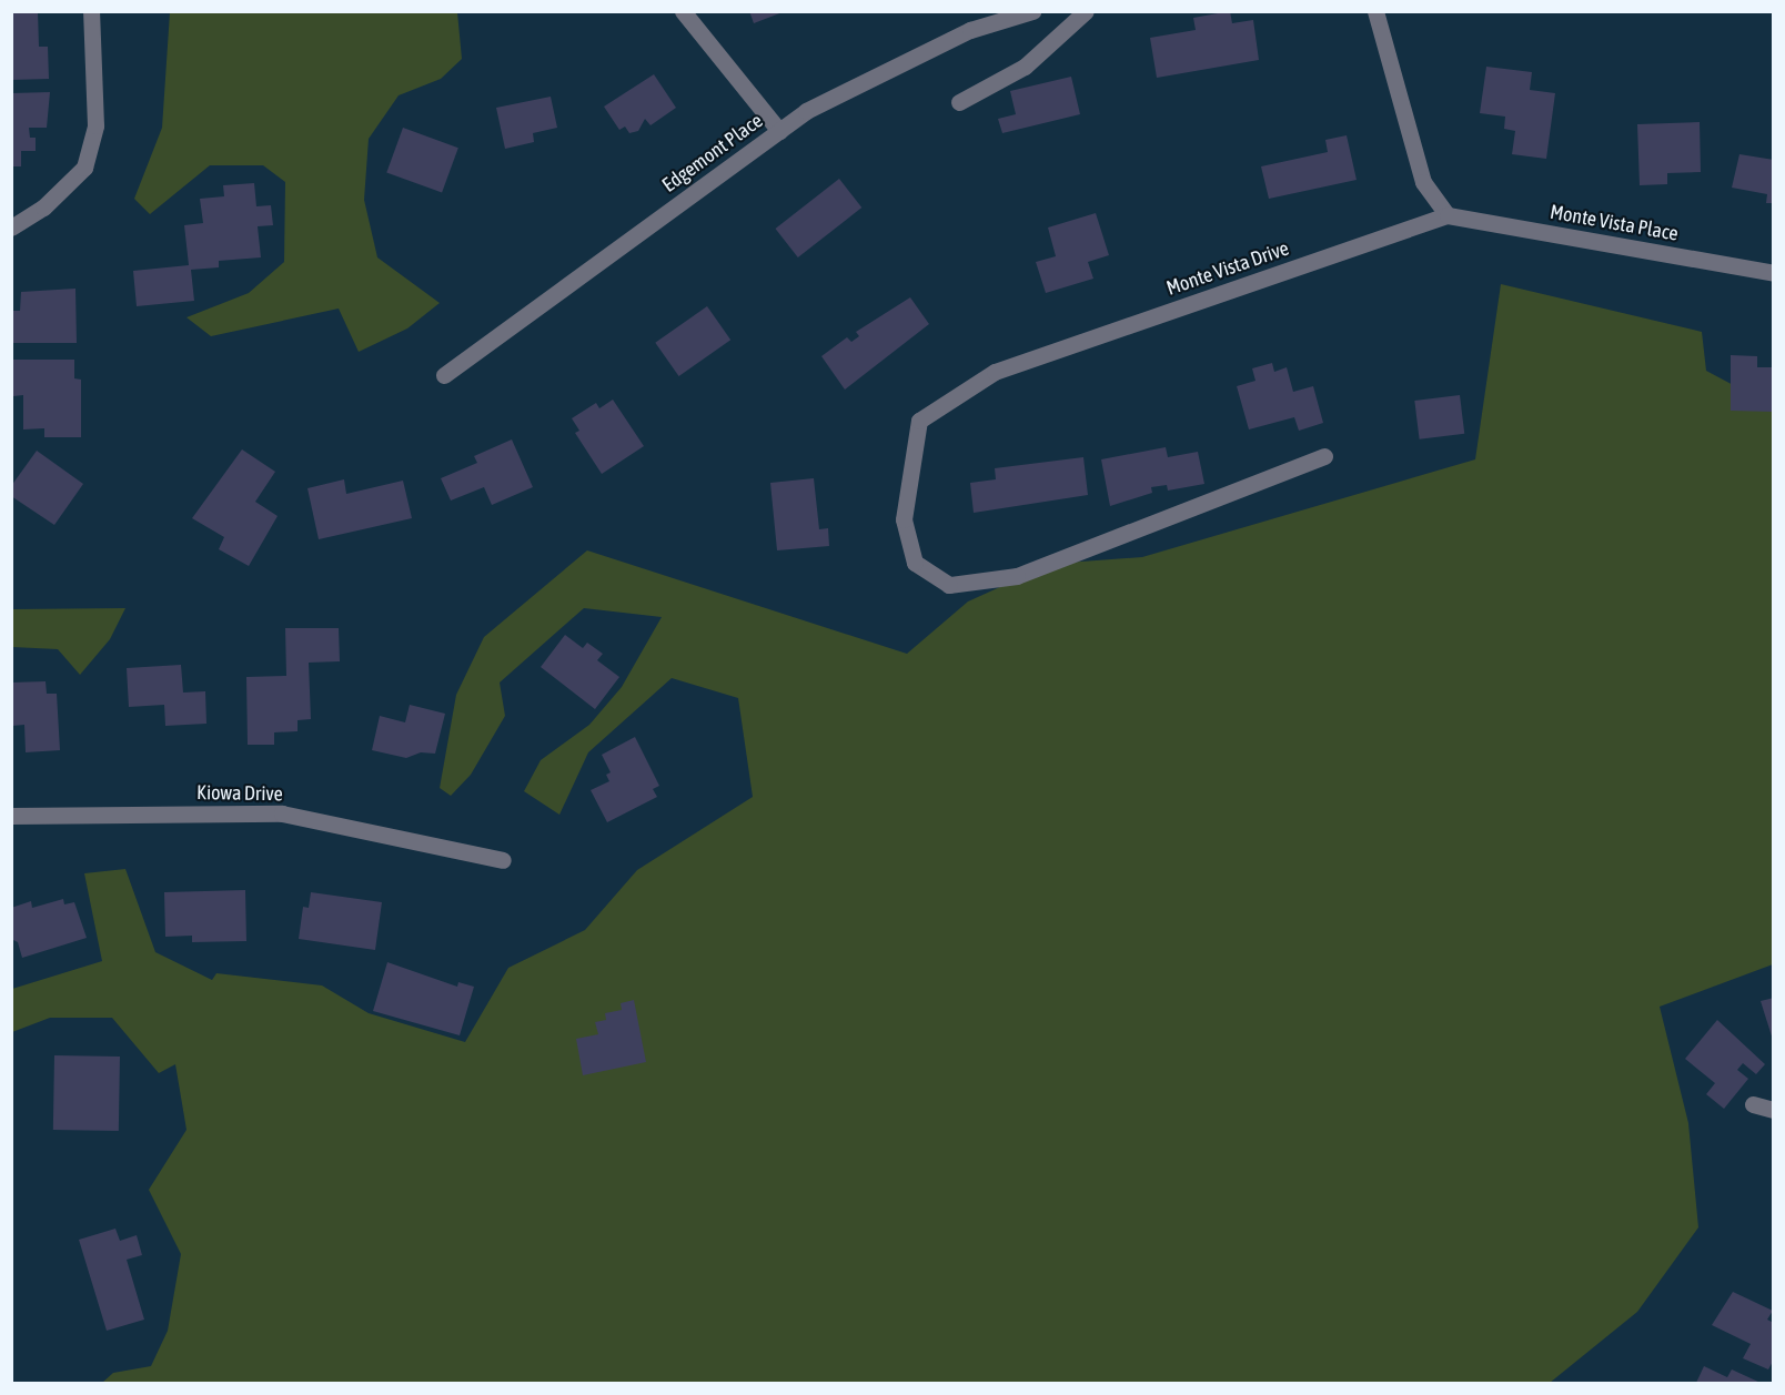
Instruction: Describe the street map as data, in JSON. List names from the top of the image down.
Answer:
{
  "streets": {
    "street": [
      "Edgemont Place",
      "Monte Vista Place",
      "Monte Vista Drive",
      "Kiowa Drive"
    ]
  },
  "crossings": [
    ["Monte Vista Place", "Monte Vista Drive"]
  ]
}
